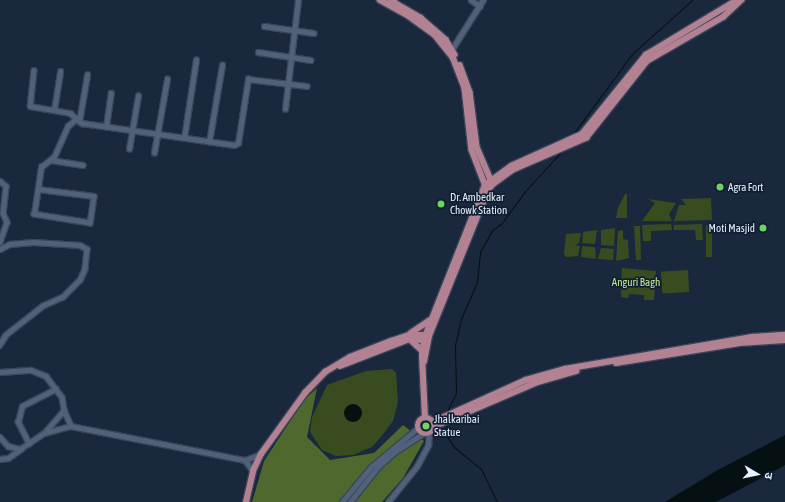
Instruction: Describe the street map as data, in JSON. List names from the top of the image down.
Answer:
{
  "parks": ["Anguri Bagh"],
  "places": [
    "Agra Fort",
    "Dr. Ambedkar Chowk Station",
    "Moti Masjid",
    "Jhalkaribai Statue"
  ],
  "north": "right"
}
